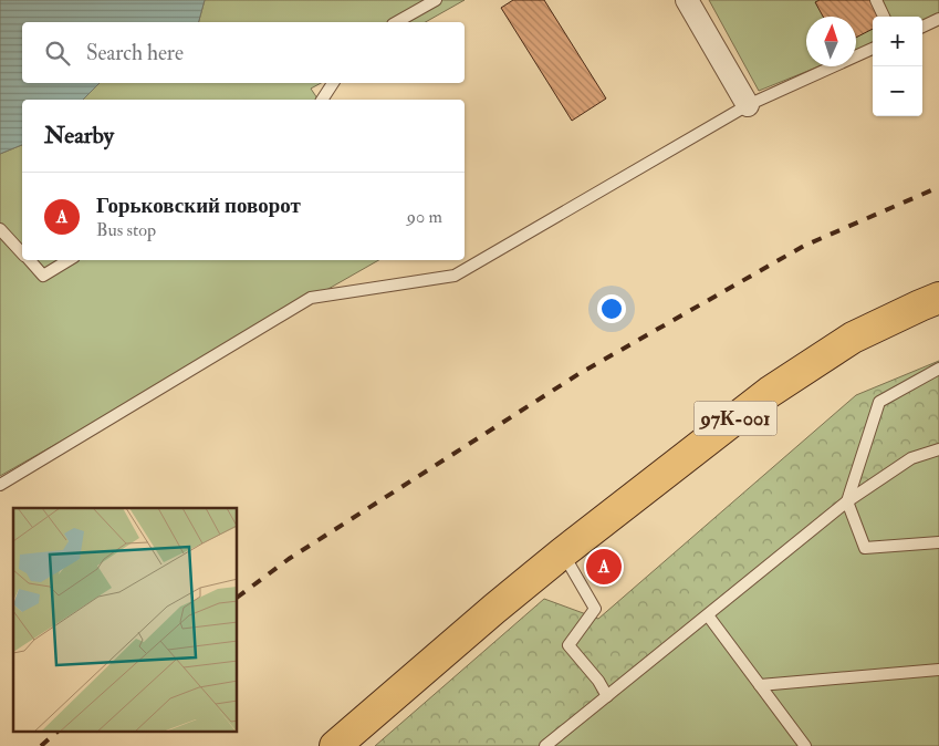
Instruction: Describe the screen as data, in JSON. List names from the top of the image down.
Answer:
{
  "streets": {
    "main road": ["97К-001"]
  },
  "north": "top",
  "page": {
    "map_buttons": ["+", "−"],
    "search": "Search here",
    "heading": "Nearby",
    "list": [
      {
        "mark": "A",
        "name": "Горьковский поворот",
        "note": "Bus stop",
        "value": "90 m"
      }
    ],
    "pins": "A"
  }
}
